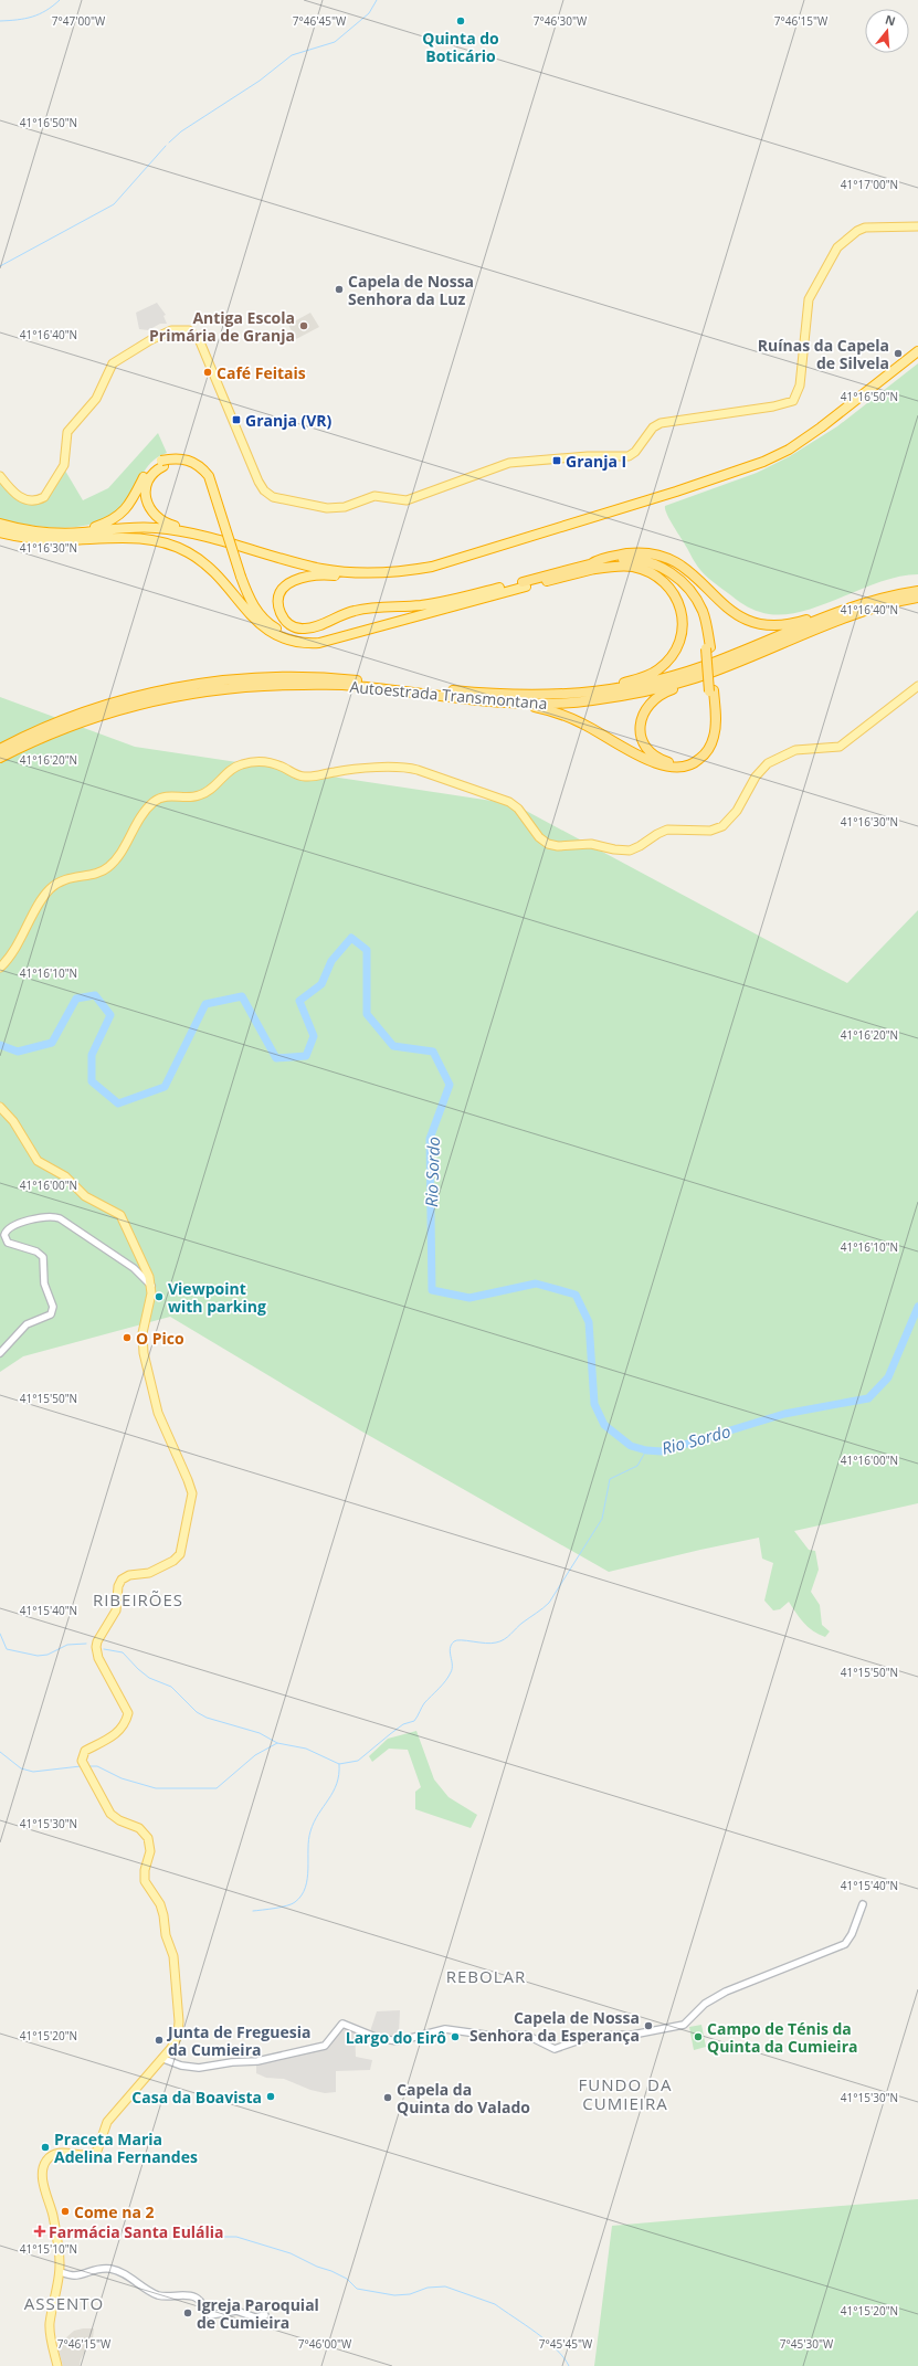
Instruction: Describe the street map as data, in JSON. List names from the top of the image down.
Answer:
{
  "streets": {
    "highway": ["Autoestrada Transmontana"]
  },
  "districts": [
    "RIBEIRÕES",
    "REBOLAR",
    "FUNDO DA CUMIEIRA",
    "ASSENTO"
  ],
  "water": ["Rio Sordo"],
  "places": {
    "other": [
      "Quinta do Boticário",
      "Capela de Nossa Senhora da Luz",
      "Antiga Escola Primária de Granja",
      "Ruínas da Capela de Silvela",
      "Café Feitais",
      "Viewpoint with parking",
      "O Pico",
      "Capela de Nossa Senhora da Esperança",
      "Largo do Eirô",
      "Campo de Ténis da Quinta da Cumieira",
      "Junta de Freguesia da Cumieira",
      "Casa da Boavista",
      "Capela da Quinta do Valado",
      "Praceta Maria Adelina Fernandes",
      "Come na 2",
      "Igreja Paroquial de Cumieira"
    ],
    "transit": ["Granja (VR)", "Granja I"],
    "health": ["Farmácia Santa Eulália"]
  },
  "north": "top",
  "coordinates": [
    "7°47'00\"W",
    "7°46'45\"W",
    "7°46'30\"W",
    "7°46'15\"W",
    "41°16'50\"N",
    "41°17'00\"N",
    "41°16'40\"N",
    "41°16'30\"N",
    "41°16'20\"N",
    "41°16'10\"N",
    "41°16'00\"N",
    "41°15'50\"N",
    "41°15'40\"N",
    "41°15'30\"N",
    "41°15'20\"N",
    "41°15'10\"N",
    "7°46'00\"W",
    "7°45'45\"W",
    "7°45'30\"W"
  ]
}
